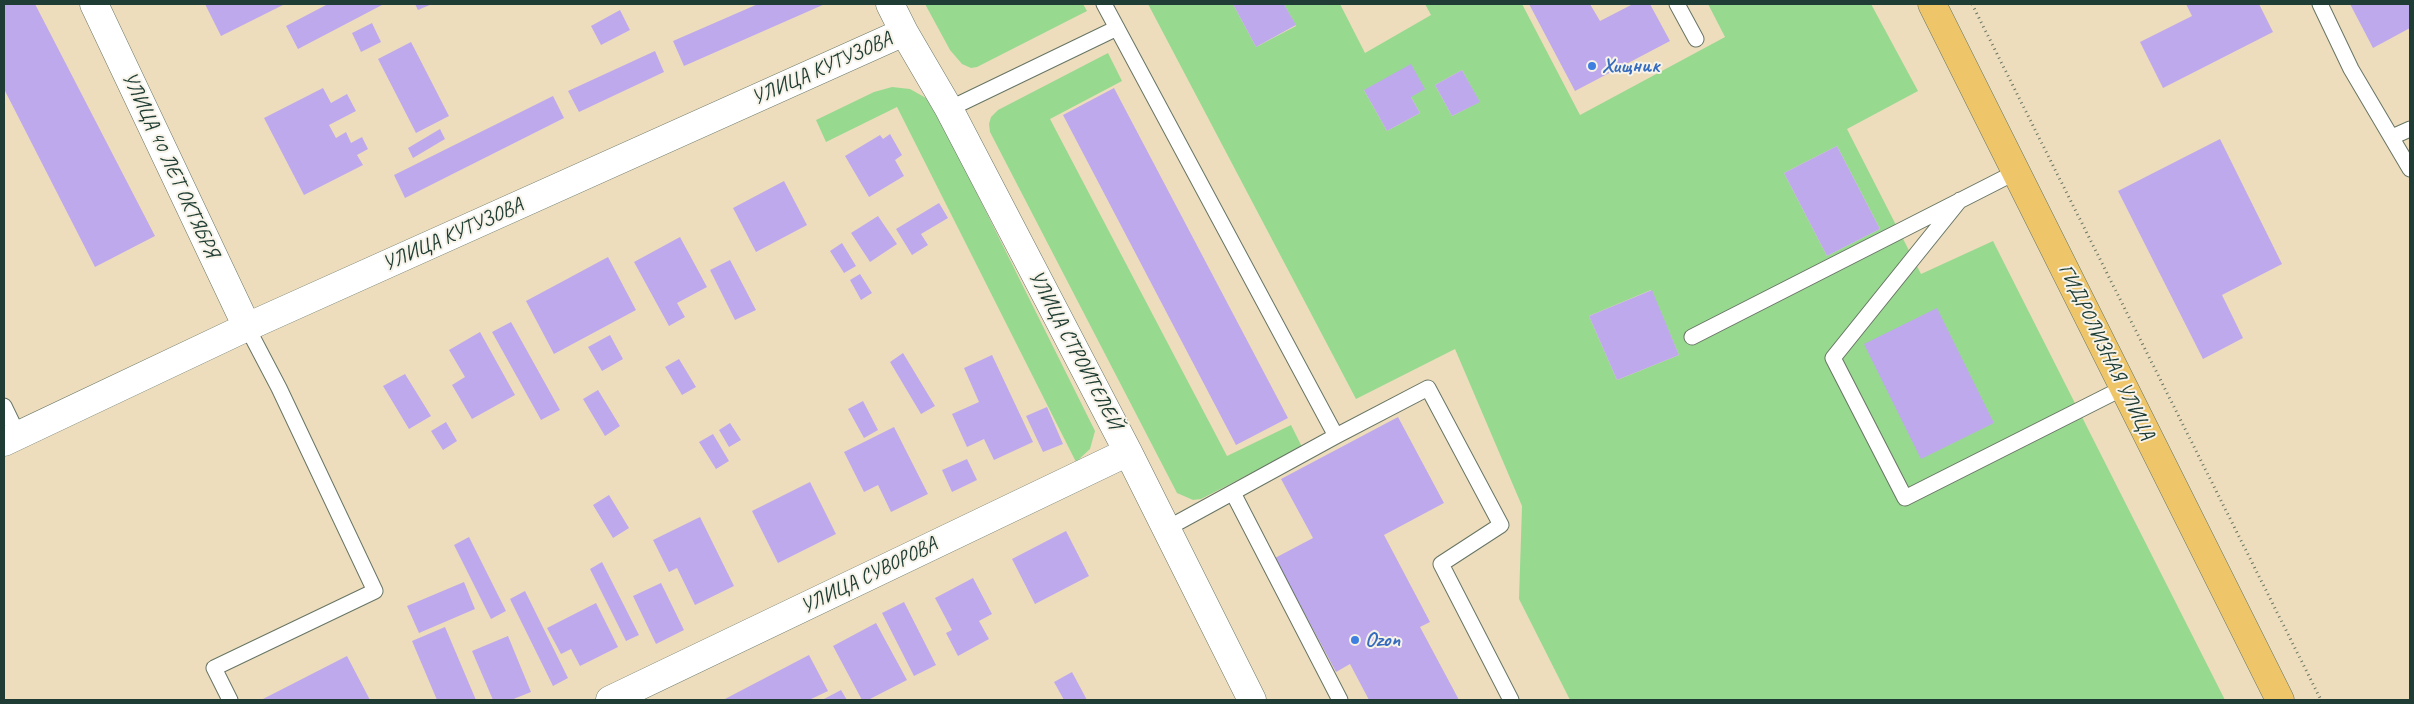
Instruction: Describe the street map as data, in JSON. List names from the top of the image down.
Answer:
{
  "streets": {
    "highway": ["ГИДРОЛИЗНАЯ УЛИЦА"],
    "street": [
      "УЛИЦА КУТУЗОВА",
      "УЛИЦА 40 ЛЕТ ОКТЯБРЯ",
      "УЛИЦА СТРОИТЕЛЕЙ",
      "УЛИЦА СУВОРОВА"
    ]
  },
  "crossings": [
    ["УЛИЦА КУТУЗОВА", "УЛИЦА 40 ЛЕТ ОКТЯБРЯ"],
    ["УЛИЦА КУТУЗОВА", "УЛИЦА СТРОИТЕЛЕЙ"],
    ["УЛИЦА СТРОИТЕЛЕЙ", "УЛИЦА СУВОРОВА"]
  ],
  "places": ["Хищник", "Ozon"]
}
